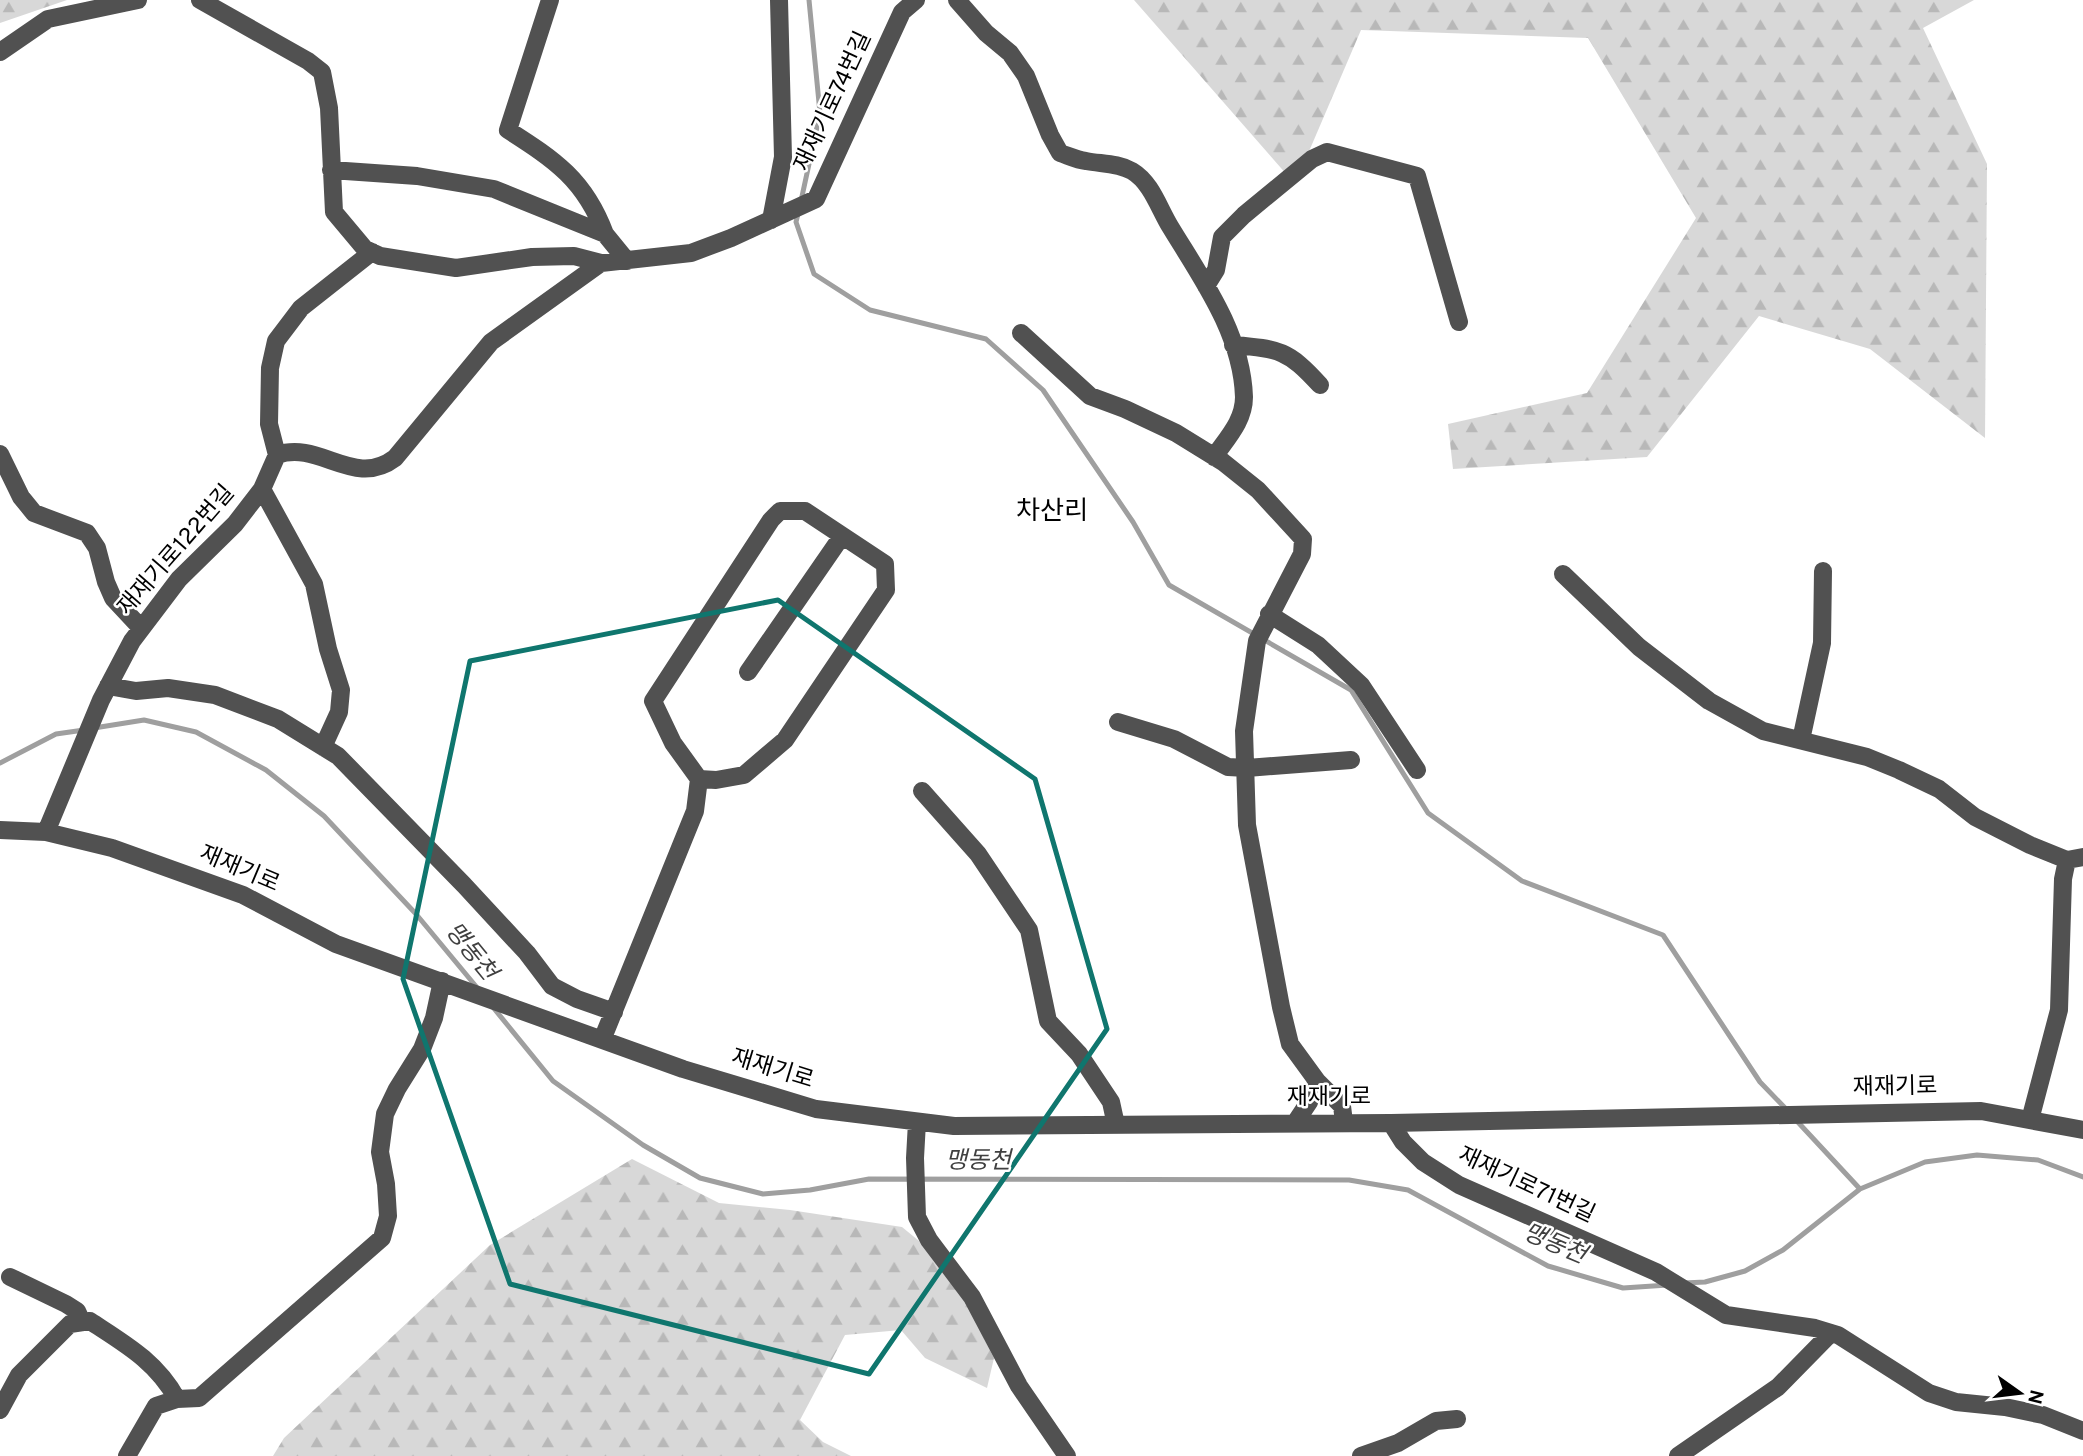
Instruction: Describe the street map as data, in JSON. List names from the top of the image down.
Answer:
{
  "streets": {
    "street": [
      "재재기로74번길",
      "재재기로122번길",
      "재재기로",
      "재재기로71번길"
    ]
  },
  "crossings": [
    ["재재기로122번길", "재재기로"],
    ["재재기로", "재재기로71번길"]
  ],
  "districts": ["차산리"],
  "water": ["맹동천"],
  "north": "right"
}
